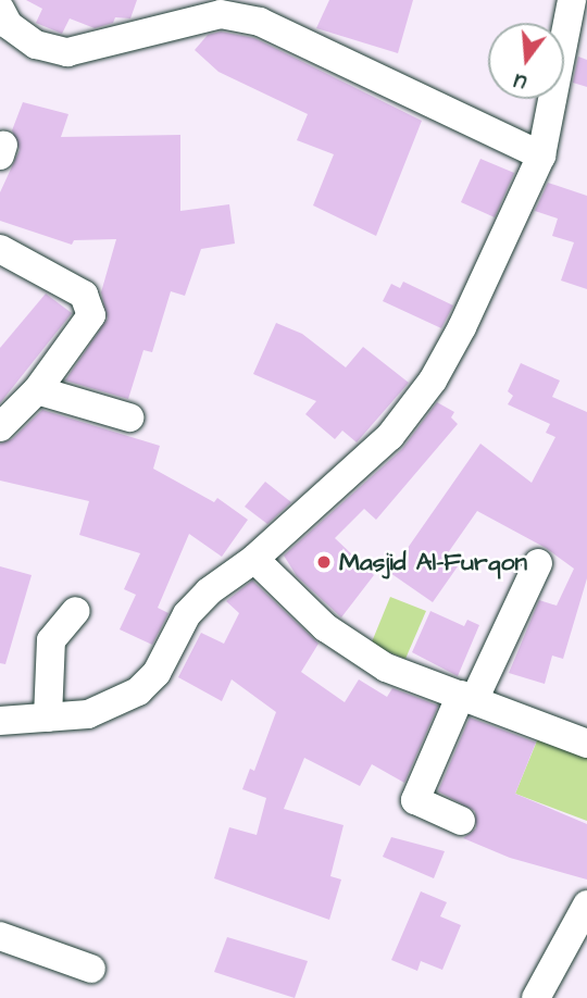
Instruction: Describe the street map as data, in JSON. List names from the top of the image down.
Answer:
{
  "places": ["Masjid Al-Furqon"],
  "north": "bottom"
}
